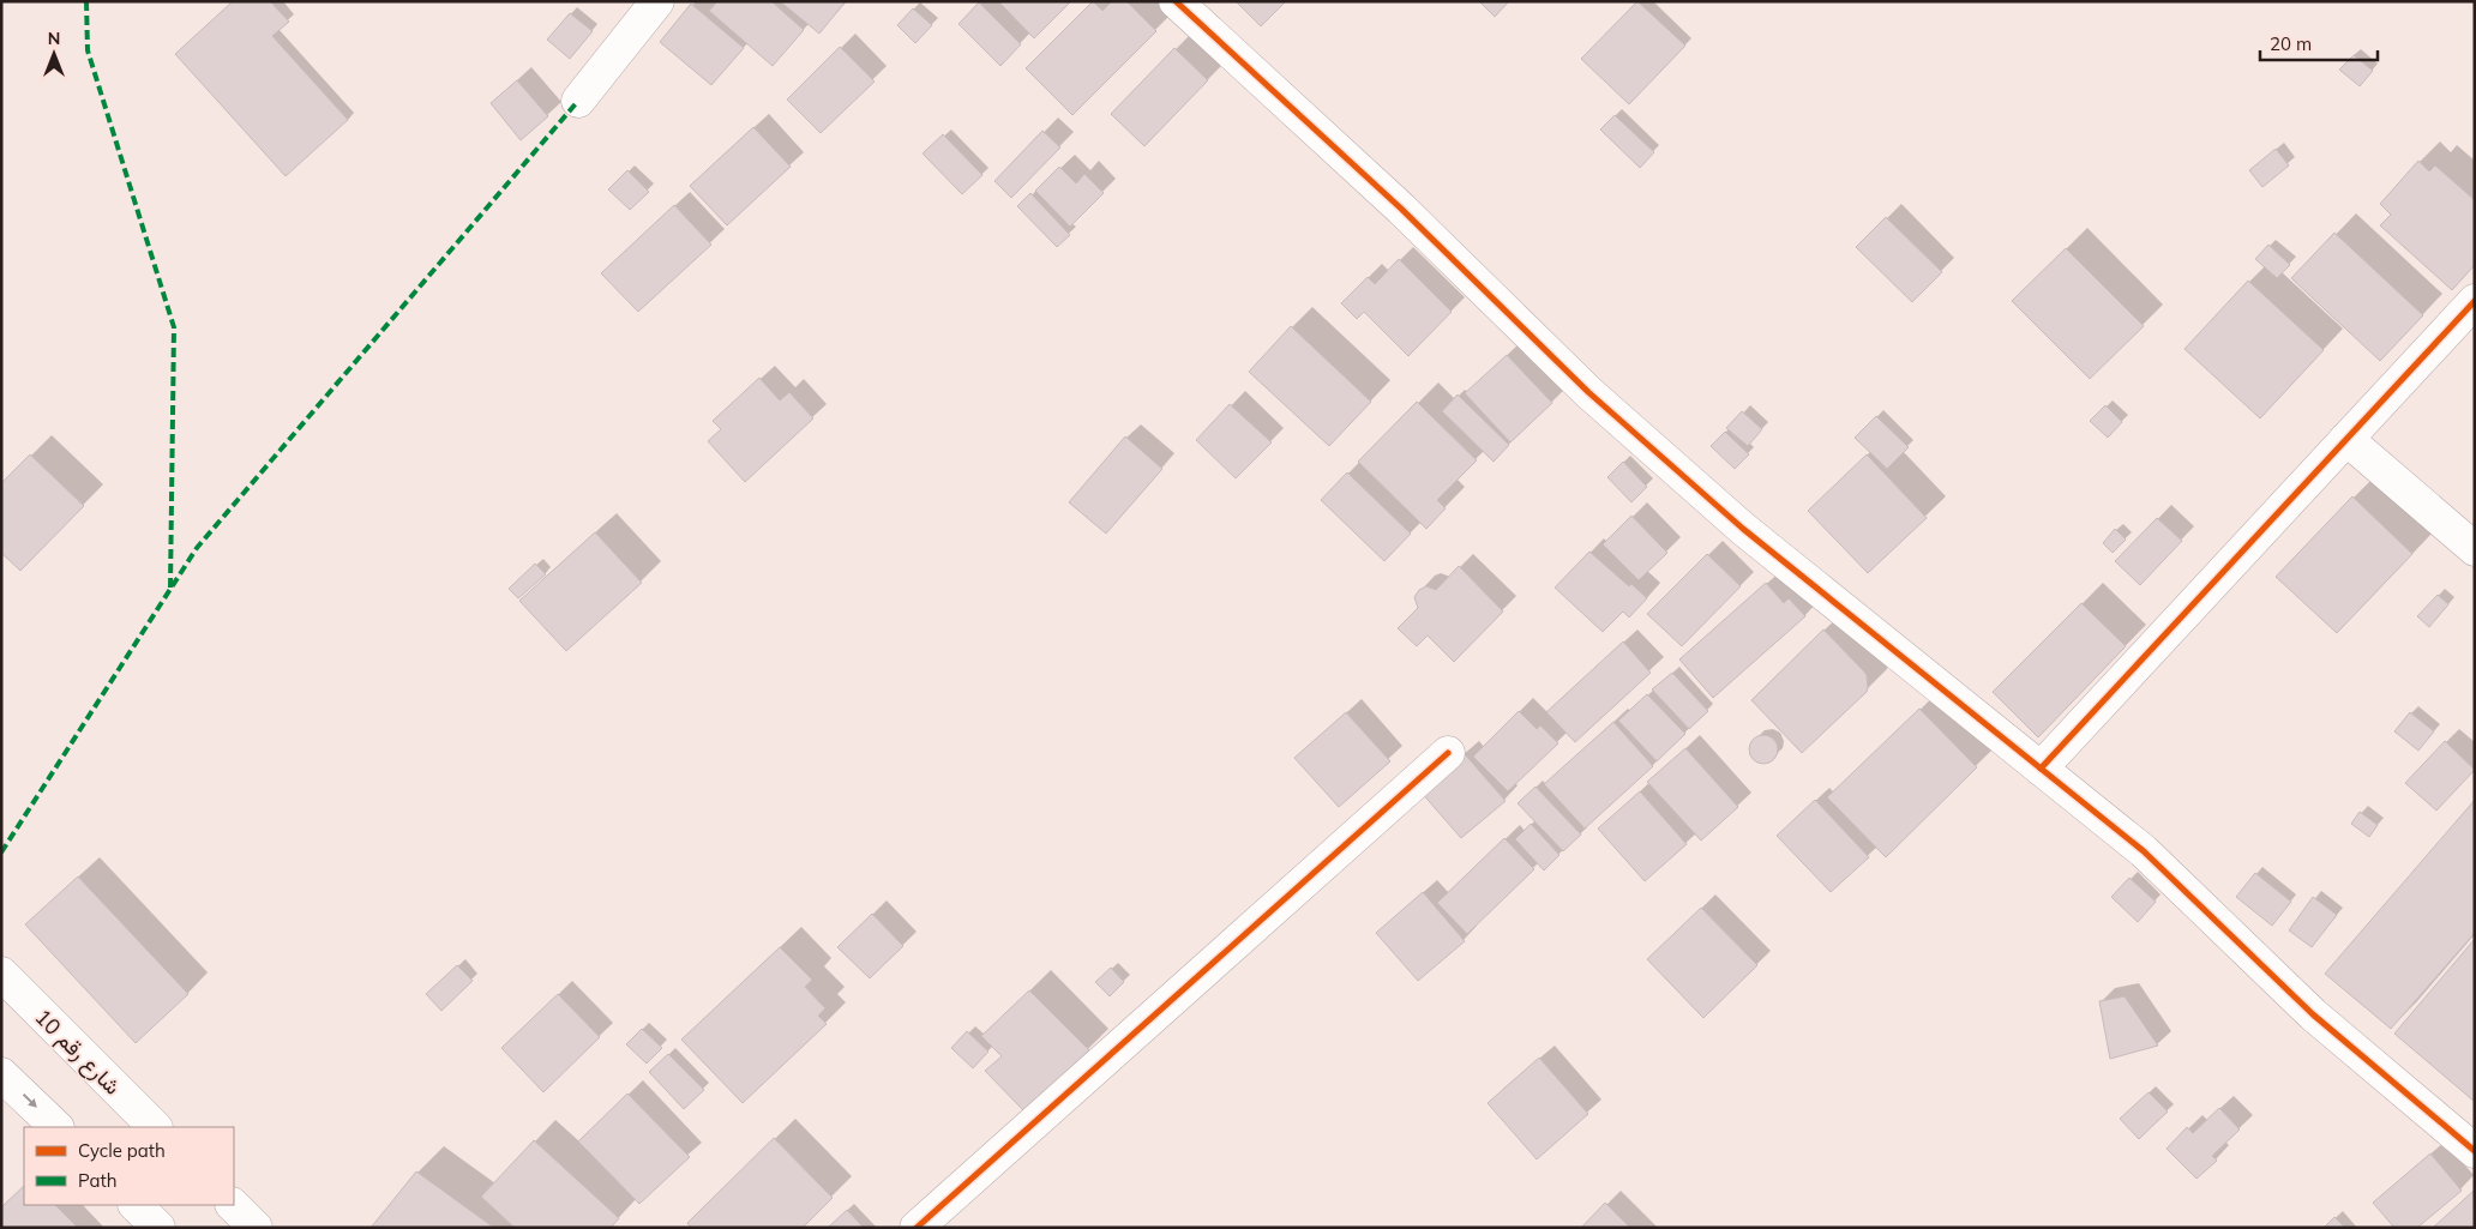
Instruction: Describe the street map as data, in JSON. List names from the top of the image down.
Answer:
{
  "streets": {
    "street": ["شارع رقم 10"]
  },
  "legend": ["Cycle path", "Path"],
  "scale_bar": "20 m",
  "north": "top"
}
